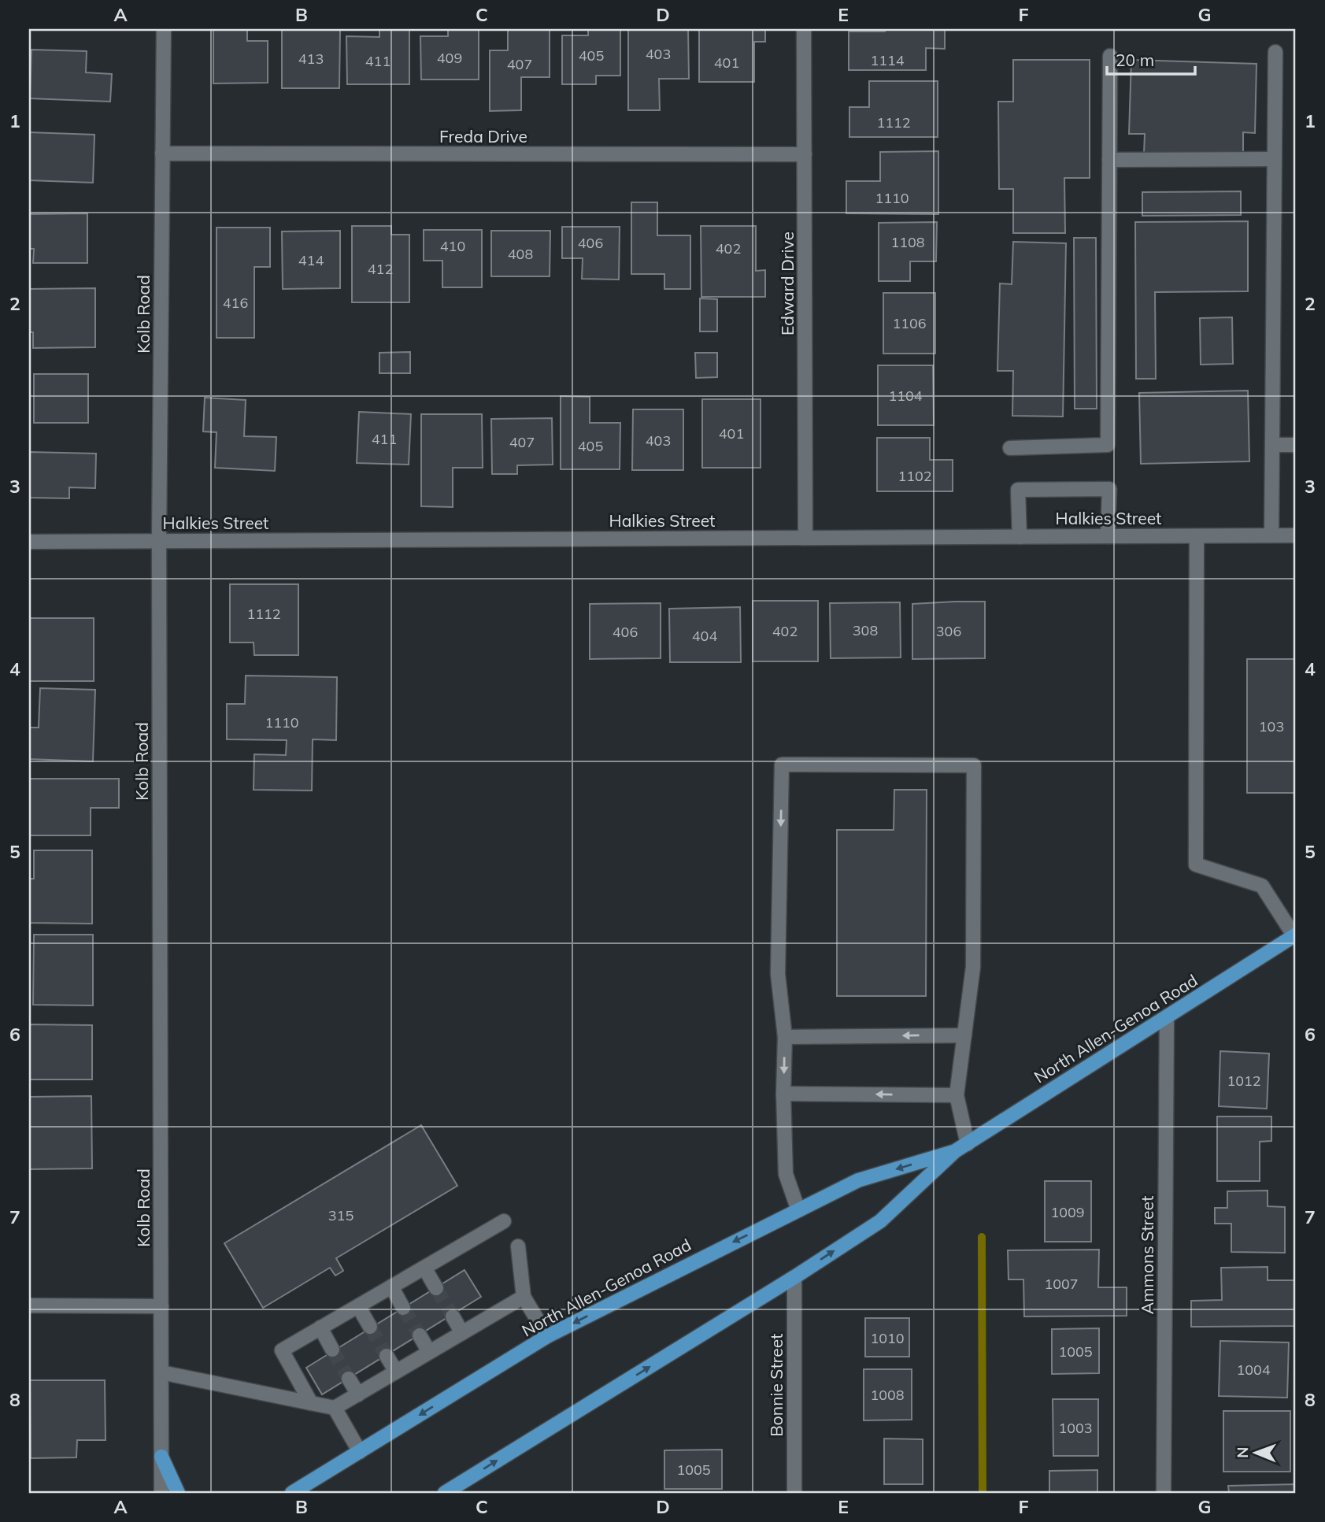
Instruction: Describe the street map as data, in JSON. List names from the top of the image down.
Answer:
{
  "streets": {
    "main road": ["North Allen-Genoa Road"],
    "street": [
      "Freda Drive",
      "Edward Drive",
      "Kolb Road",
      "Halkies Street",
      "Ammons Street",
      "Bonnie Street"
    ]
  },
  "crossings": [
    ["Freda Drive", "Edward Drive"],
    ["Freda Drive", "Kolb Road"],
    ["Edward Drive", "Halkies Street"],
    ["Kolb Road", "Halkies Street"],
    ["North Allen-Genoa Road", "Ammons Street"],
    ["North Allen-Genoa Road", "Bonnie Street"]
  ],
  "house_numbers": [
    "403",
    "405",
    "409",
    "413",
    "1114",
    "411",
    "401",
    "407",
    "1112",
    "1110",
    "1108",
    "406",
    "410",
    "402",
    "408",
    "414",
    "412",
    "416",
    "1106",
    "1104",
    "401",
    "411",
    "403",
    "407",
    "405",
    "1102",
    "1112",
    "308",
    "402",
    "306",
    "406",
    "404",
    "1110",
    "103",
    "1012",
    "1009",
    "315",
    "1007",
    "1010",
    "1005",
    "1004",
    "1008",
    "1003",
    "1005"
  ],
  "scale_bar": "20 m",
  "north": "left",
  "grid": {
    "columns": [
      "A",
      "B",
      "C",
      "D",
      "E",
      "F",
      "G"
    ],
    "rows": [
      "1",
      "2",
      "3",
      "4",
      "5",
      "6",
      "7",
      "8"
    ]
  }
}
